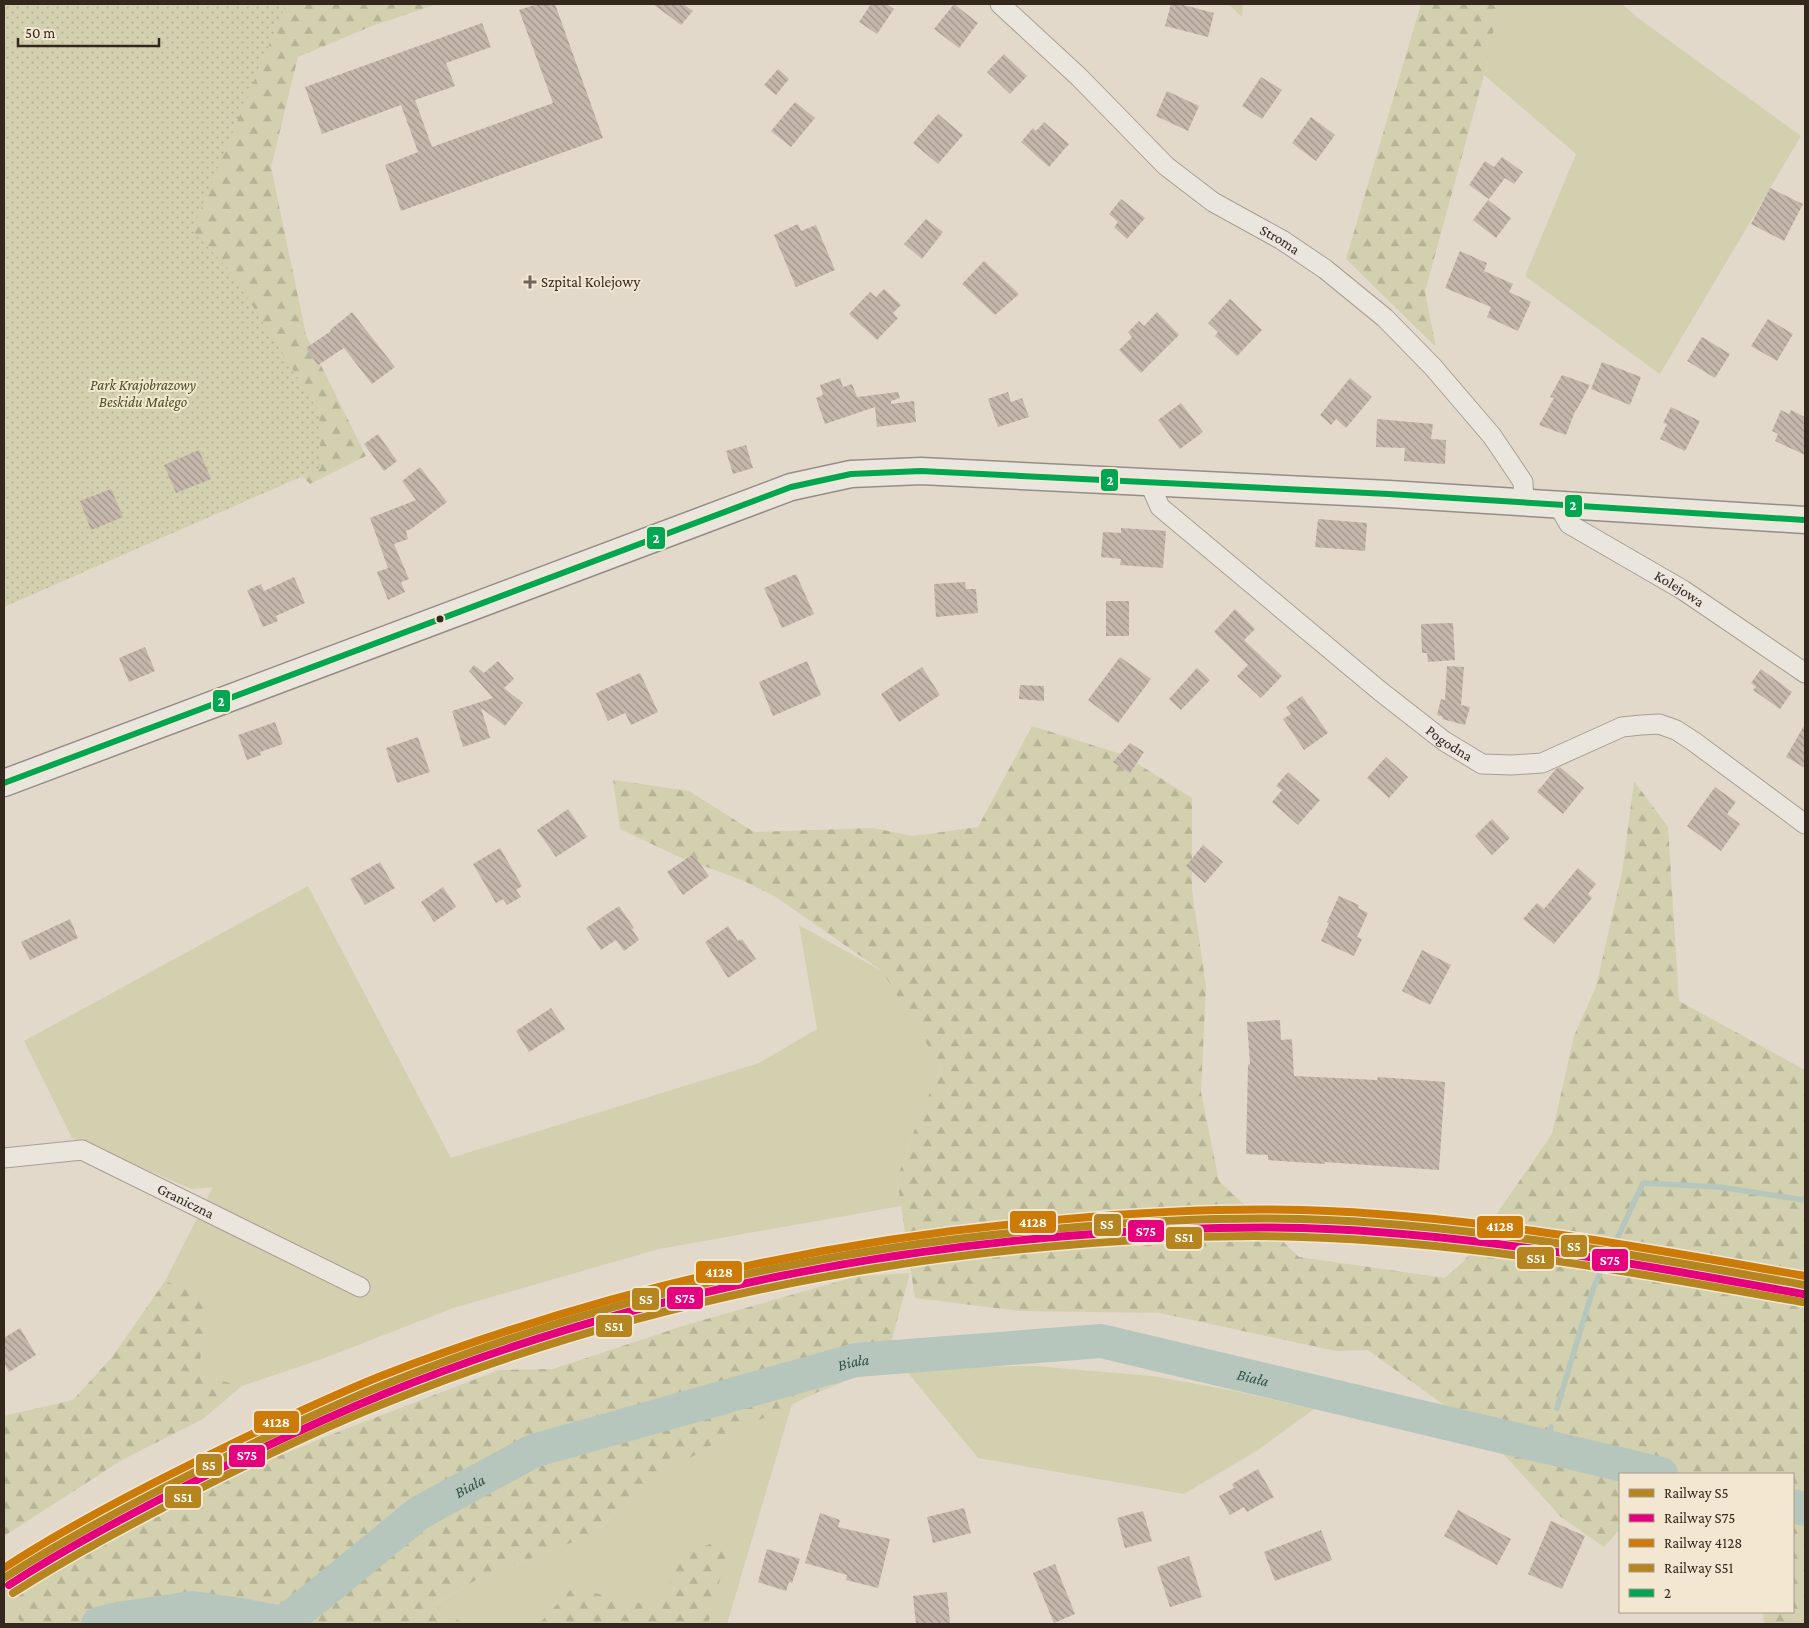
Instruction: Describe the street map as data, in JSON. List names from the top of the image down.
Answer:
{
  "streets": {
    "street": [
      "Stroma",
      "Kolejowa",
      "Pogodna",
      "Graniczna"
    ]
  },
  "water": ["Biała"],
  "parks": ["Park Krajobrazowy Beskidu Małego"],
  "places": {
    "health": ["Szpital Kolejowy"]
  },
  "lines": [
    "transit line 2",
    "rail line 4128",
    "rail line S5",
    "rail line S75",
    "rail line S51"
  ],
  "legend": [
    "Railway S5",
    "Railway S75",
    "Railway 4128",
    "Railway S51",
    "2"
  ],
  "scale_bar": "50 m"
}
